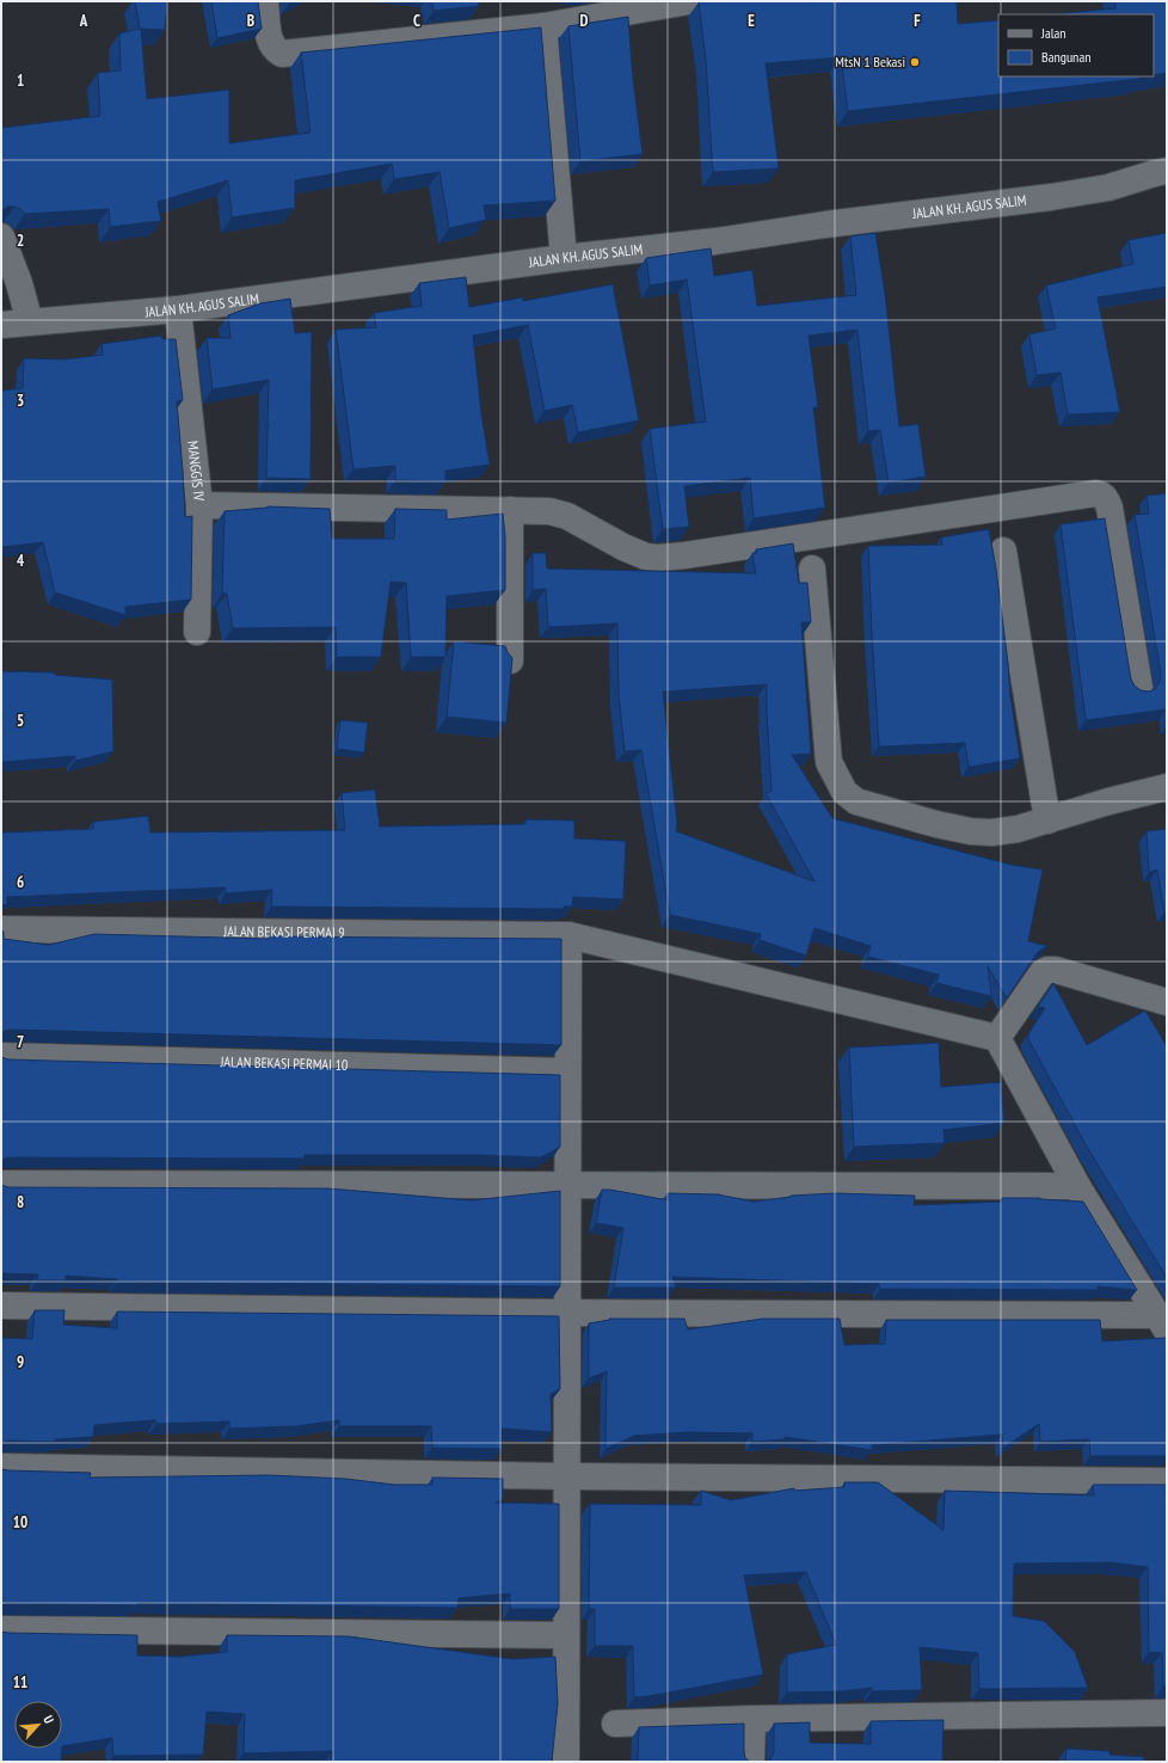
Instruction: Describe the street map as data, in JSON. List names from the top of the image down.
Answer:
{
  "streets": {
    "street": [
      "JALAN KH. AGUS SALIM",
      "MANGGIS IV",
      "JALAN BEKASI PERMAI 9",
      "JALAN BEKASI PERMAI 10"
    ]
  },
  "crossings": [
    ["JALAN KH. AGUS SALIM", "MANGGIS IV"]
  ],
  "places": ["MtsN 1 Bekasi"],
  "legend": ["Jalan", "Bangunan"],
  "north": "top right",
  "grid": {
    "columns": [
      "A",
      "B",
      "C",
      "D",
      "E",
      "F"
    ],
    "rows": [
      "1",
      "2",
      "3",
      "4",
      "5",
      "6",
      "7",
      "8",
      "9",
      "10",
      "11"
    ]
  }
}
